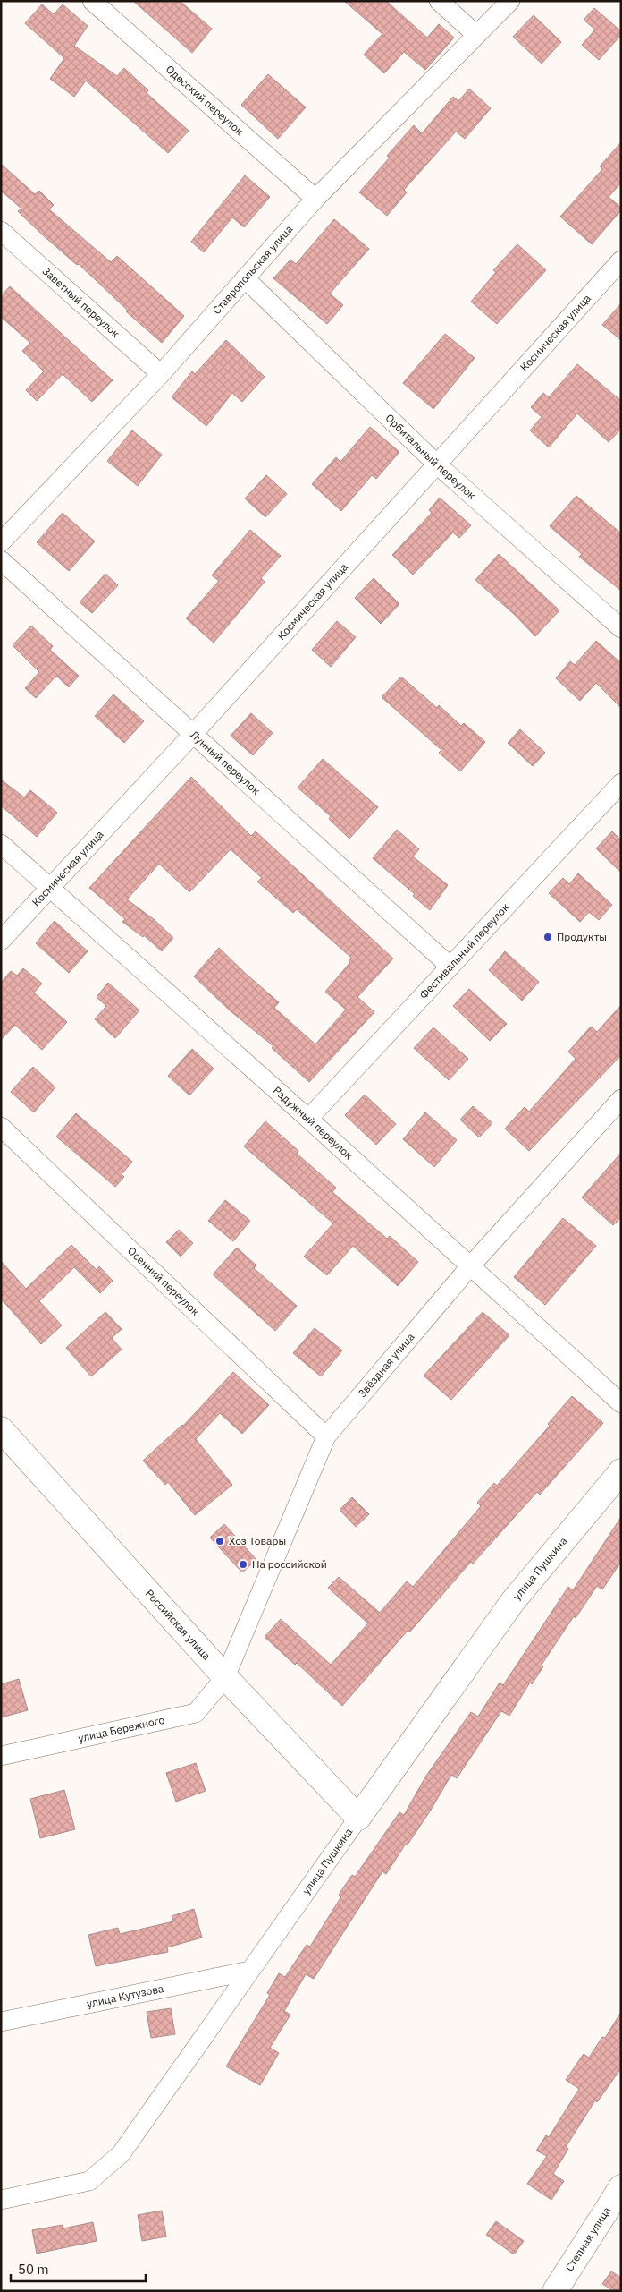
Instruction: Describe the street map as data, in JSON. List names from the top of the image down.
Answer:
{
  "streets": {
    "street": [
      "Одесский переулок",
      "Ставропольская улица",
      "Заветный переулок",
      "Космическая улица",
      "Орбитальный переулок",
      "Лунный переулок",
      "Фестивальный переулок",
      "Радужный переулок",
      "Осенний переулок",
      "Звёздная улица",
      "улица Пушкина",
      "Российская улица",
      "улица Бережного",
      "улица Кутузова",
      "Степная улица"
    ]
  },
  "crossings": [
    ["Одесский переулок", "Ставропольская улица"],
    ["Ставропольская улица", "Заветный переулок"],
    ["Ставропольская улица", "Орбитальный переулок"],
    ["Космическая улица", "Орбитальный переулок"],
    ["Космическая улица", "Лунный переулок"],
    ["Космическая улица", "Радужный переулок"],
    ["Лунный переулок", "Фестивальный переулок"],
    ["Фестивальный переулок", "Радужный переулок"],
    ["Радужный переулок", "Звёздная улица"],
    ["Осенний переулок", "Звёздная улица"],
    ["Звёздная улица", "Российская улица"],
    ["Звёздная улица", "улица Бережного"],
    ["улица Пушкина", "Российская улица"],
    ["улица Пушкина", "улица Кутузова"],
    ["Российская улица", "улица Бережного"]
  ],
  "places": ["Продукты", "Хоз Товары", "На российской"],
  "scale_bar": "50 m"
}
